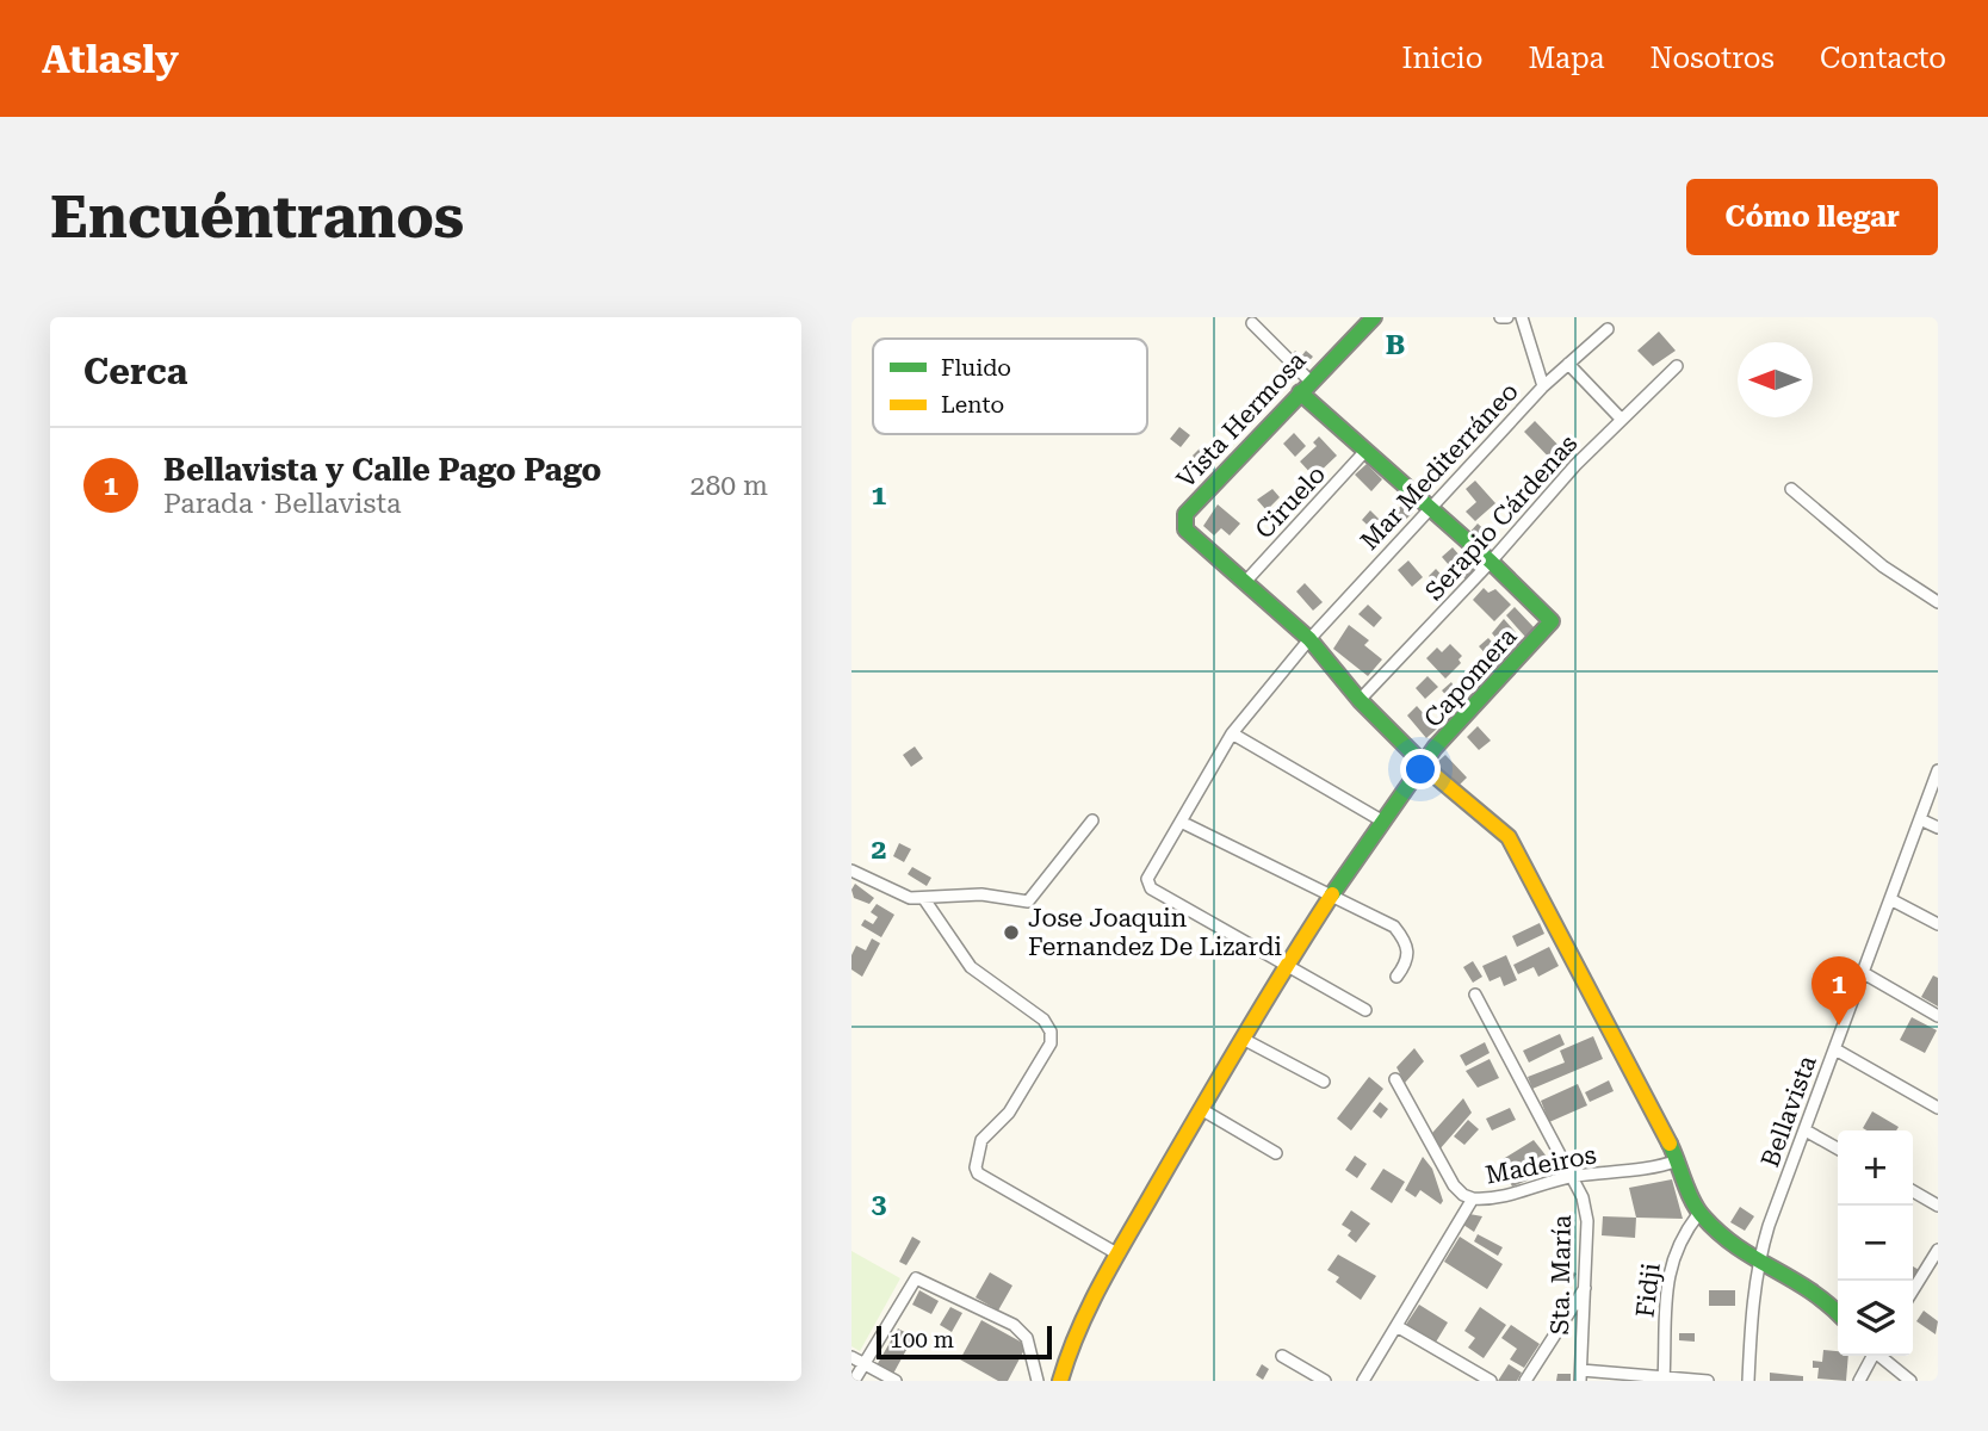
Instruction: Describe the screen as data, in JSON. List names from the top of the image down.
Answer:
{
  "streets": {
    "street": [
      "Vista Hermosa",
      "Mar Mediterráneo",
      "Ciruelo",
      "Serapio Cárdenas",
      "Capomera",
      "Bellavista",
      "Madeiros",
      "Sta. María",
      "Fidji"
    ]
  },
  "crossings": [
    ["Vista Hermosa", "Ciruelo"],
    ["Mar Mediterráneo", "Capomera"],
    ["Serapio Cárdenas", "Capomera"],
    ["Madeiros", "Sta. María"]
  ],
  "places": ["Jose Joaquin Fernandez De Lizardi"],
  "legend": ["Fluido", "Lento"],
  "scale_bar": "100 m",
  "north": "left",
  "page": {
    "header": "Atlasly",
    "nav": [
      "Inicio",
      "Mapa",
      "Nosotros",
      "Contacto"
    ],
    "buttons": "Cómo llegar",
    "title": "Encuéntranos",
    "heading": "Cerca",
    "list": [
      {
        "mark": "1",
        "name": "Bellavista y Calle Pago Pago",
        "note": "Parada · Bellavista",
        "value": "280 m"
      }
    ],
    "pins": "1",
    "map_buttons": ["+", "−"],
    "scale": "100 m"
  },
  "grid": {
    "columns": ["B"],
    "rows": ["1", "2", "3"]
  }
}
